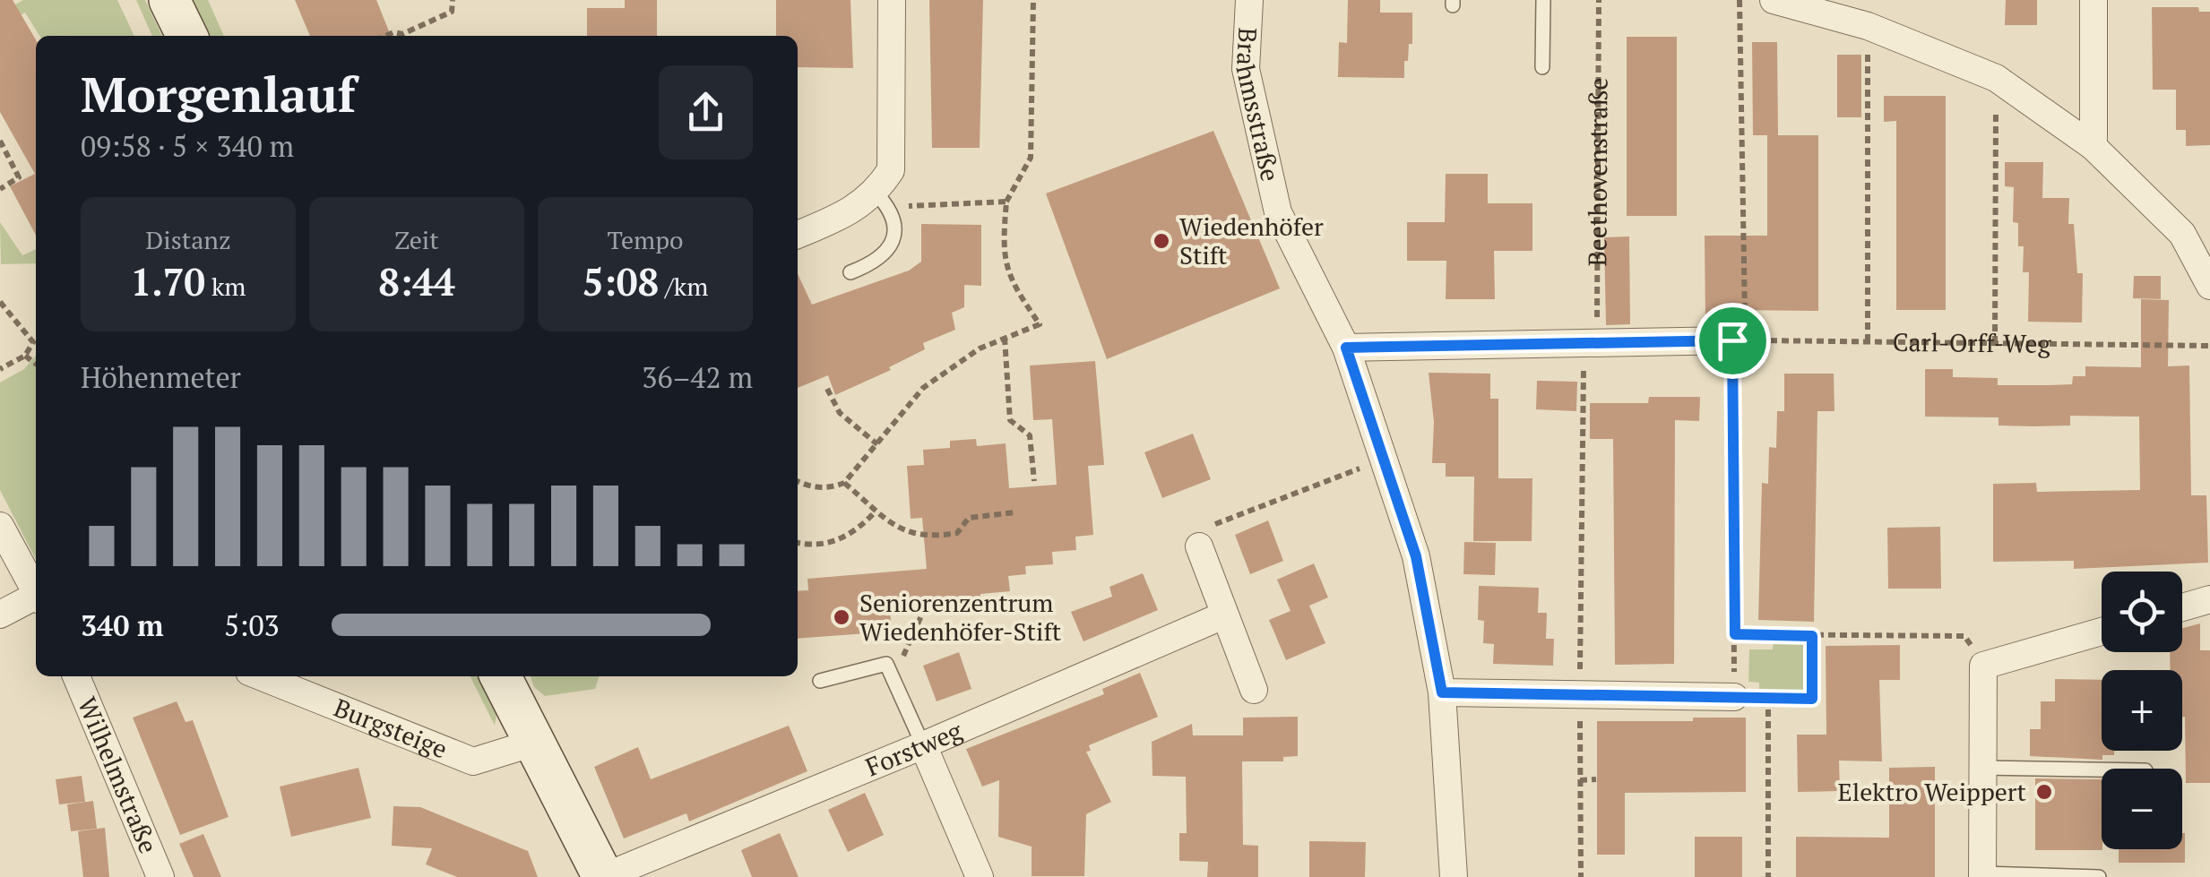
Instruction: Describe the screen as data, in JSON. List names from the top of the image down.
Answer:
{
  "streets": {
    "street": [
      "Brahmsstraße",
      "Burgsteige",
      "Forstweg",
      "Wilhelmstraße"
    ],
    "path": ["Beethovenstraße", "Carl-Orff-Weg"]
  },
  "places": ["Wiedenhöfer Stift", "Seniorenzentrum Wiedenhöfer-Stift", "Elektro Weippert"],
  "page": {
    "heading": ["Morgenlauf", "09:58 · 5 × 340 m"],
    "stats": [
      ["Distanz", "1.70 km"],
      ["Zeit", "8:44"],
      ["Tempo", "5:08 /km"]
    ],
    "chart": ["Höhenmeter", "36–42 m"],
    "map_buttons": ["+", "−"],
    "list": [
      {
        "name": "340 m",
        "note": "5:03"
      }
    ]
  }
}
